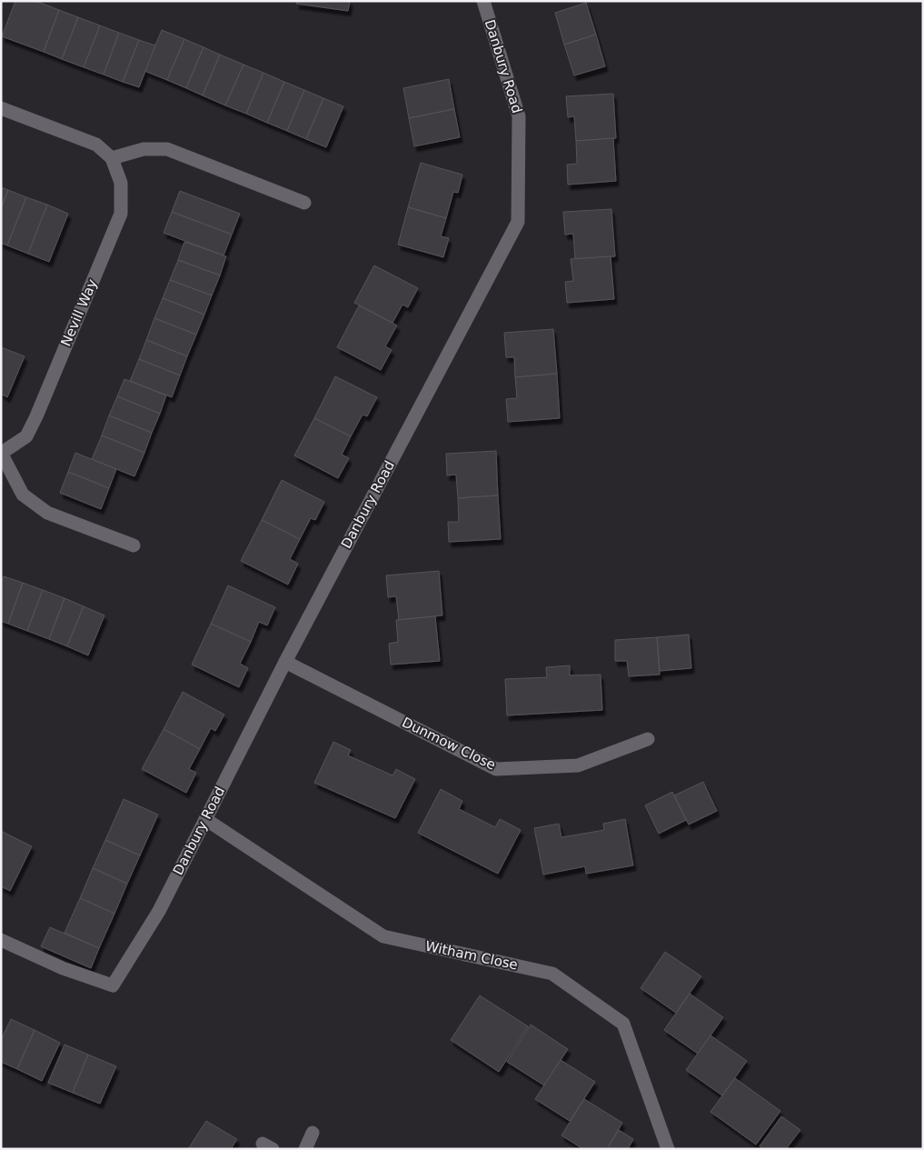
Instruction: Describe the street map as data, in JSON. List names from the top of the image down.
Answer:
{
  "streets": {
    "street": [
      "Danbury Road",
      "Nevill Way",
      "Dunmow Close",
      "Witham Close"
    ]
  },
  "crossings": [
    ["Danbury Road", "Dunmow Close"],
    ["Danbury Road", "Witham Close"]
  ]
}
